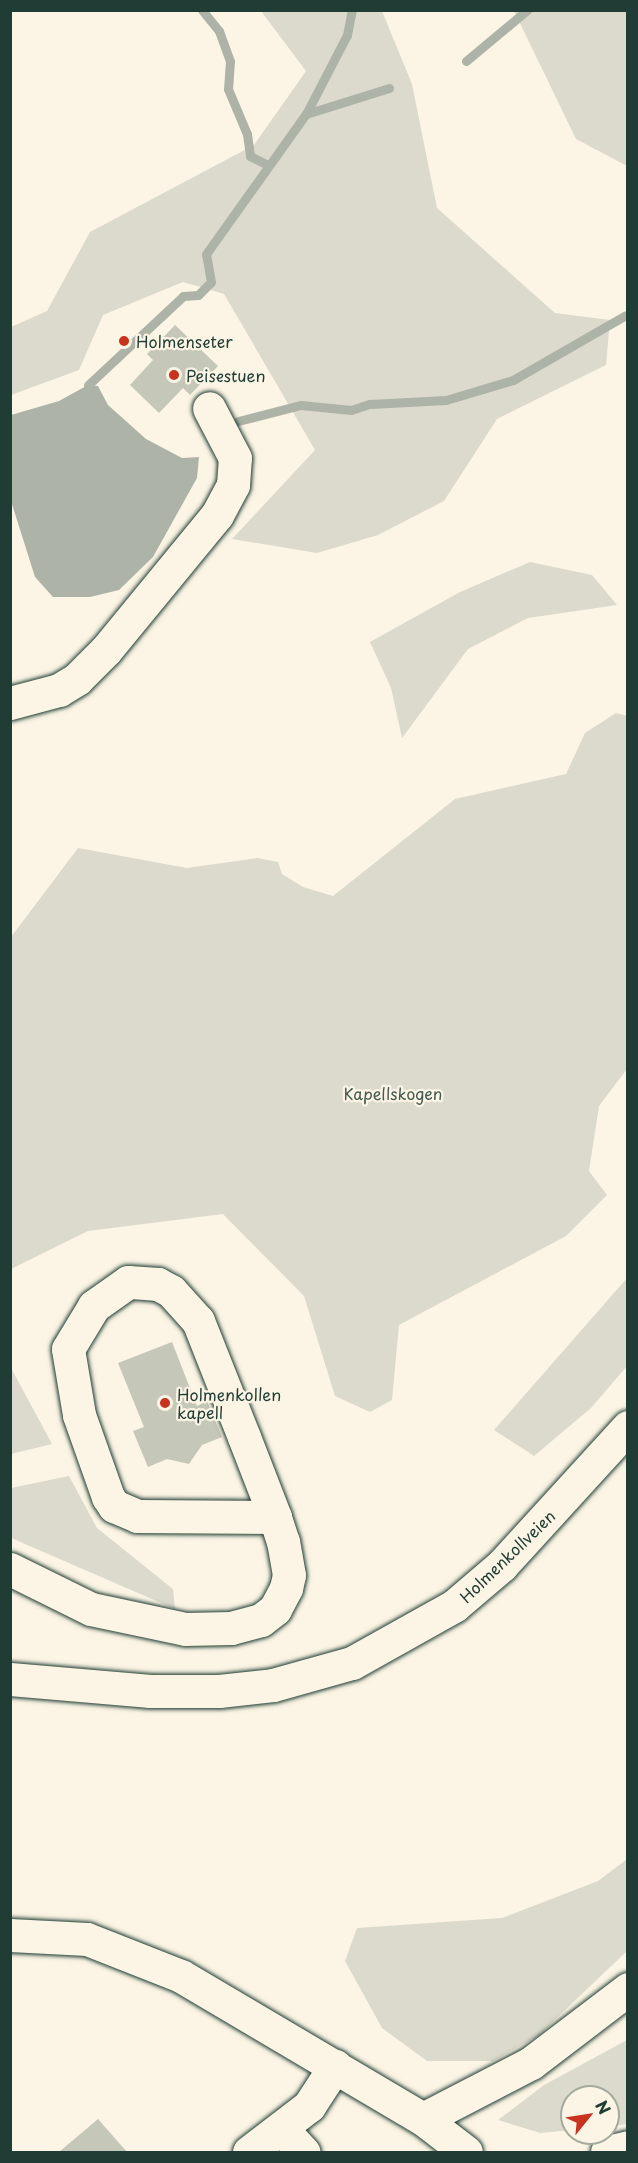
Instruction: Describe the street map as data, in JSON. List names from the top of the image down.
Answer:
{
  "streets": {
    "main road": ["Holmenkollveien"]
  },
  "parks": ["Kapellskogen"],
  "places": ["Holmenseter", "Peisestuen", "Holmenkollen kapell"],
  "north": "top right"
}
